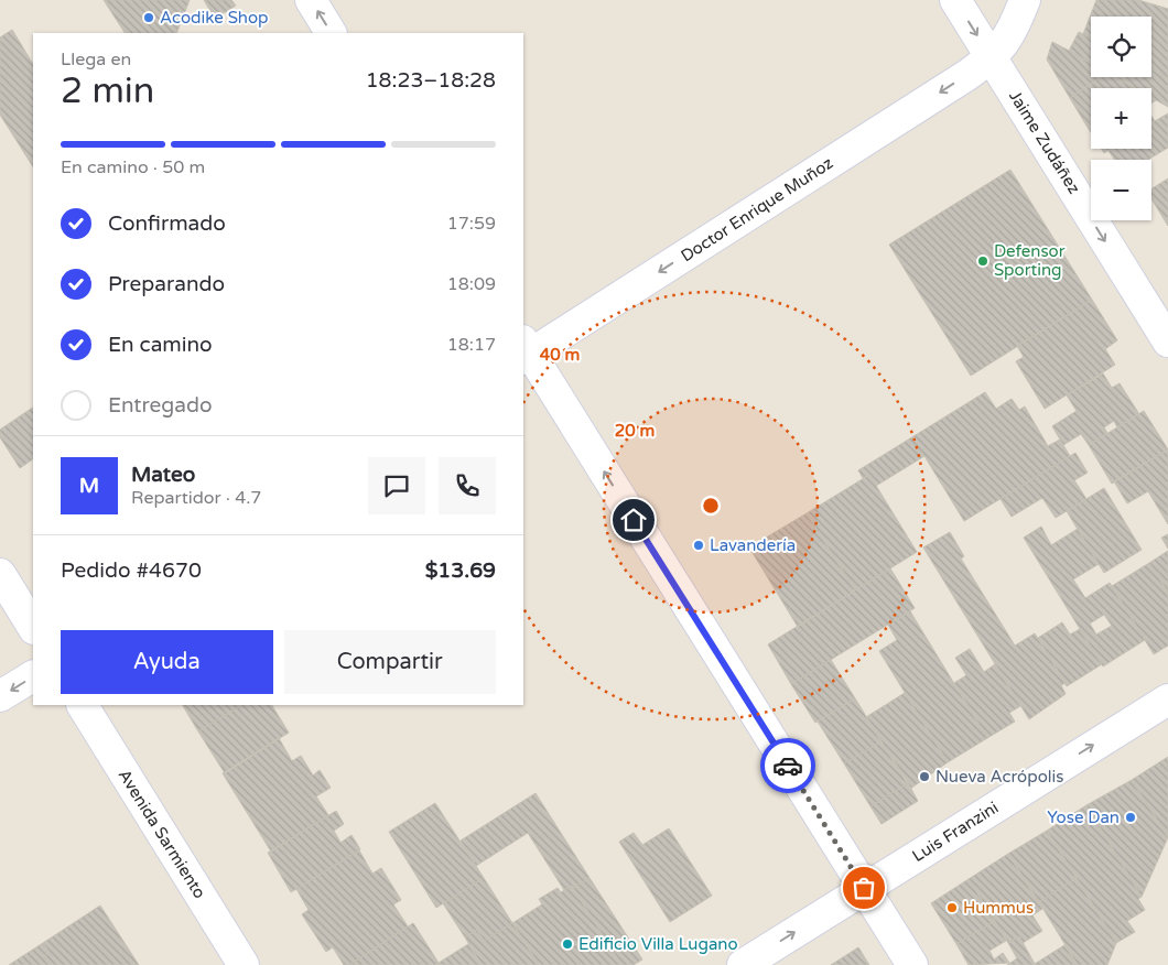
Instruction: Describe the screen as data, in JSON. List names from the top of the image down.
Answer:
{
  "streets": {
    "street": [
      "Jaime Zudáñez",
      "Doctor Enrique Muñoz",
      "Luis Franzini",
      "Avenida Sarmiento"
    ]
  },
  "crossings": [
    ["Jaime Zudáñez", "Doctor Enrique Muñoz"]
  ],
  "one_way": ["Jaime Zudáñez", "Doctor Enrique Muñoz", "Luis Franzini"],
  "places": [
    "Acodike Shop",
    "Defensor Sporting",
    "Lavandería",
    "Nueva Acrópolis",
    "Yose Dan",
    "Hummus",
    "Edificio Villa Lugano"
  ],
  "page": {
    "map_buttons": ["+", "−"],
    "heading": ["2 min", "Llega en", "18:23–18:28"],
    "panel": [
      "Mateo",
      "Repartidor · 4.7",
      "Pedido #4670",
      "$13.69"
    ],
    "bar": "En camino · 50 m",
    "list": [
      ["Confirmado", "17:59"],
      ["Preparando", "18:09"],
      ["En camino", "18:17"],
      "Entregado"
    ],
    "round": "M",
    "buttons": ["Ayuda", "Compartir"]
  },
  "rings": ["40 m", "20 m"]
}
